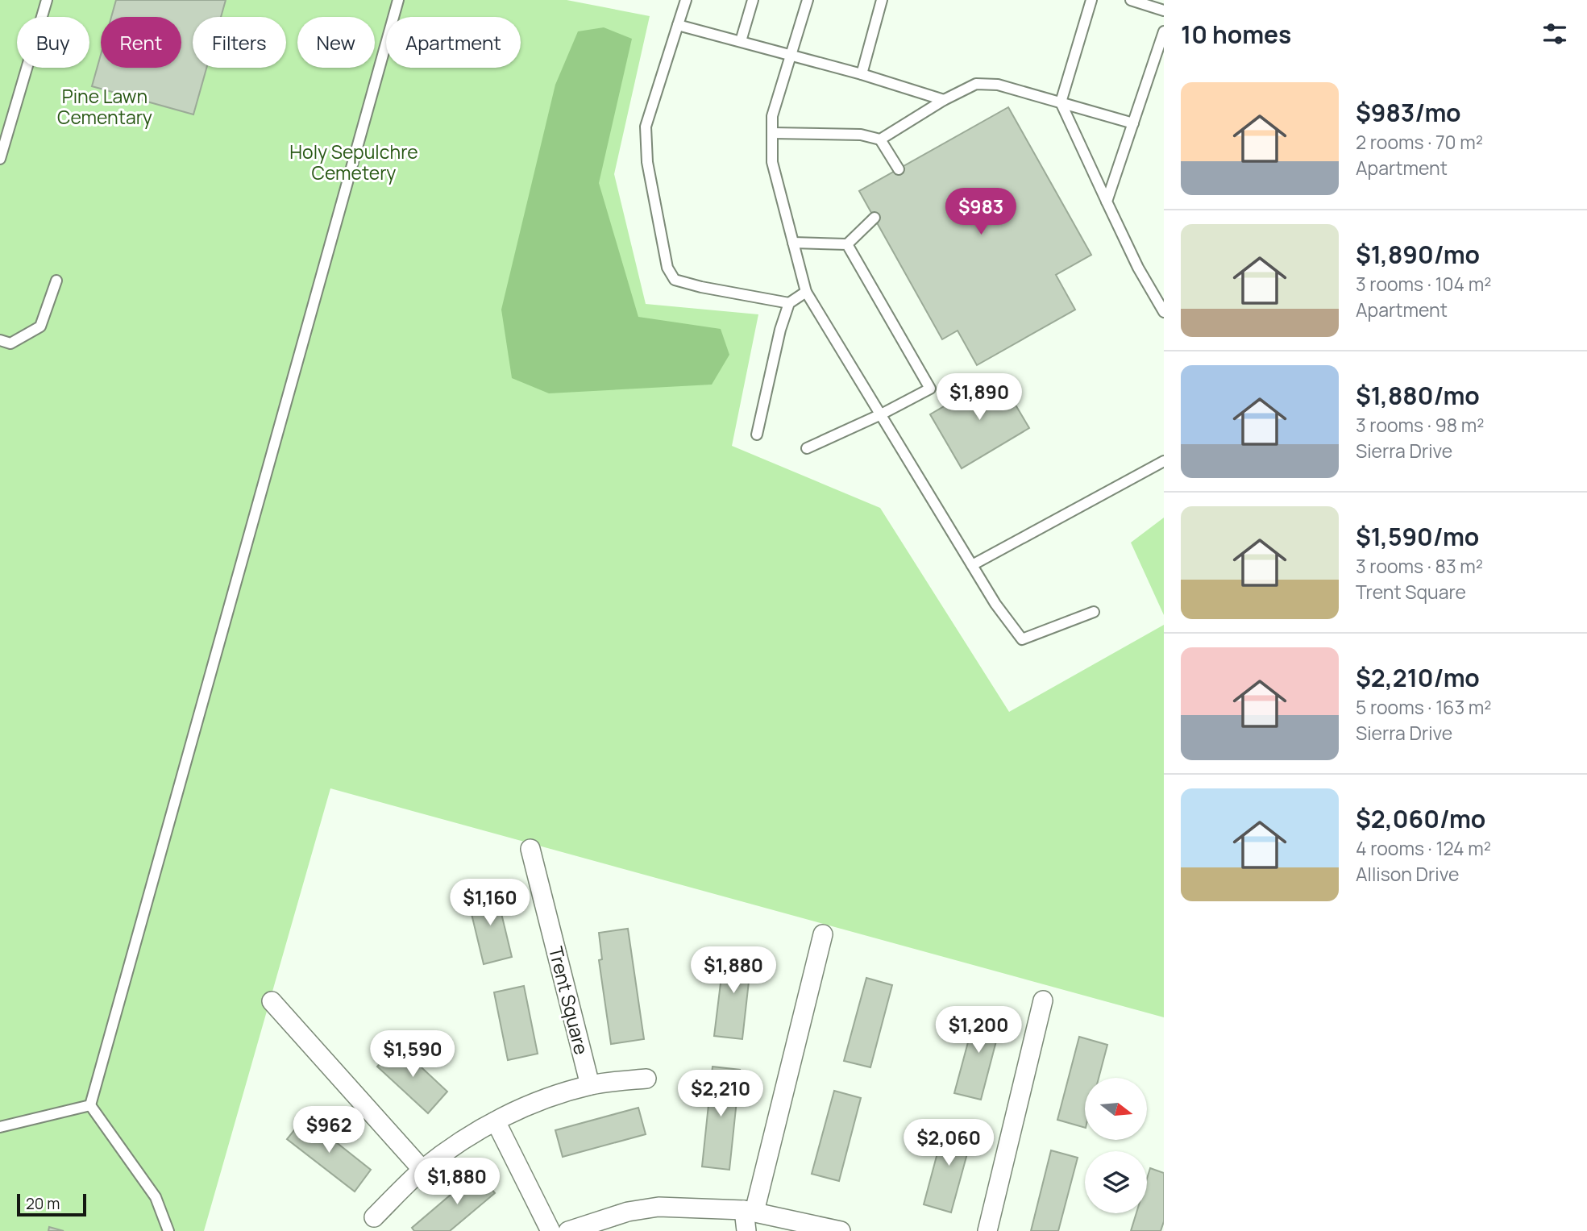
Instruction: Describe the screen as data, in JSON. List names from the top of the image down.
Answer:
{
  "streets": {
    "street": ["Trent Square"]
  },
  "parks": ["Pine Lawn Cementary", "Holy Sepulchre Cemetery"],
  "scale_bar": "20 m",
  "north": "right",
  "page": {
    "heading": "10 homes",
    "chip": [
      "Buy",
      "Rent",
      "Filters",
      "New",
      "Apartment"
    ],
    "list": [
      {
        "name": "$983/mo",
        "note": "2 rooms · 70 m² · Apartment"
      },
      {
        "name": "$1,890/mo",
        "note": "3 rooms · 104 m² · Apartment"
      },
      {
        "name": "$1,880/mo",
        "note": "3 rooms · 98 m² · Sierra Drive"
      },
      {
        "name": "$1,590/mo",
        "note": "3 rooms · 83 m² · Trent Square"
      },
      {
        "name": "$2,210/mo",
        "note": "5 rooms · 163 m² · Sierra Drive"
      },
      {
        "name": "$2,060/mo",
        "note": "4 rooms · 124 m² · Allison Drive"
      }
    ],
    "price": [
      "$983",
      "$1,890",
      "$1,160",
      "$1,880",
      "$1,200",
      "$1,590",
      "$2,210",
      "$962",
      "$2,060",
      "$1,880"
    ],
    "scale": "20 m"
  }
}
